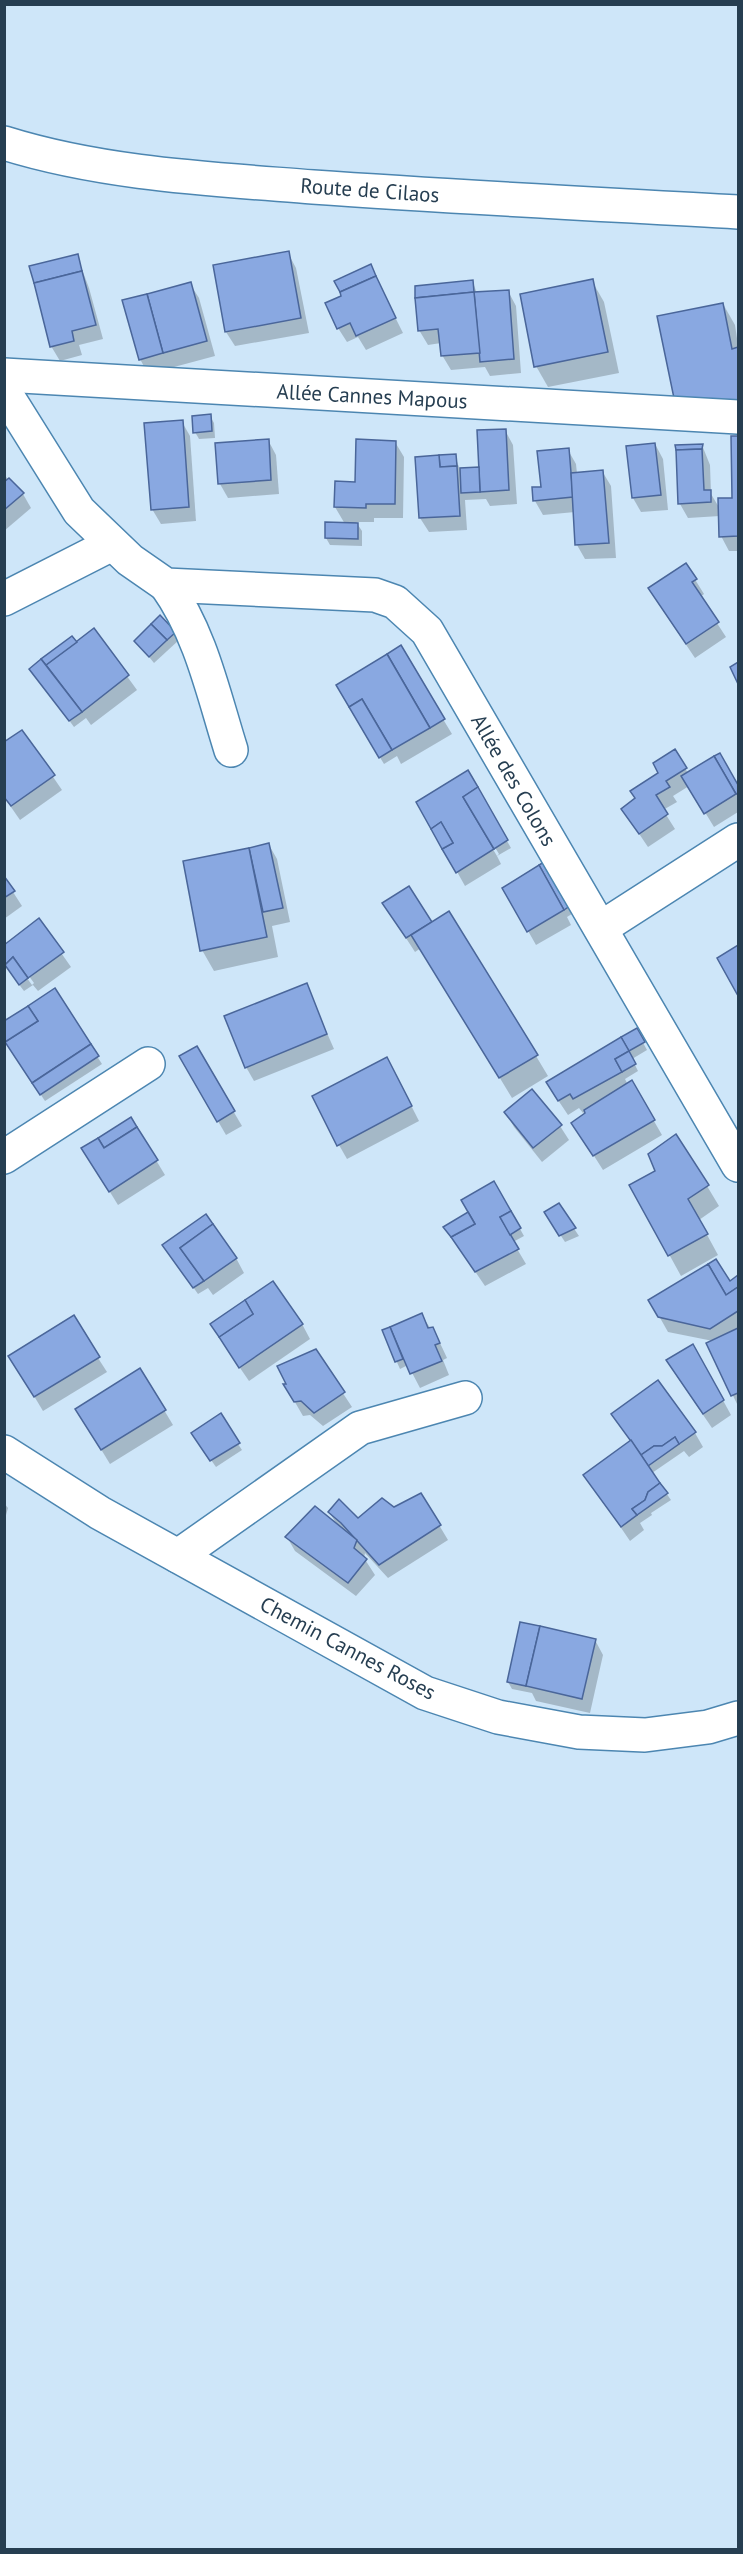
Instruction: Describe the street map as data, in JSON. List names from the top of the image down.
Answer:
{
  "streets": {
    "street": [
      "Route de Cilaos",
      "Allée Cannes Mapous",
      "Allée des Colons",
      "Chemin Cannes Roses"
    ]
  }
}
